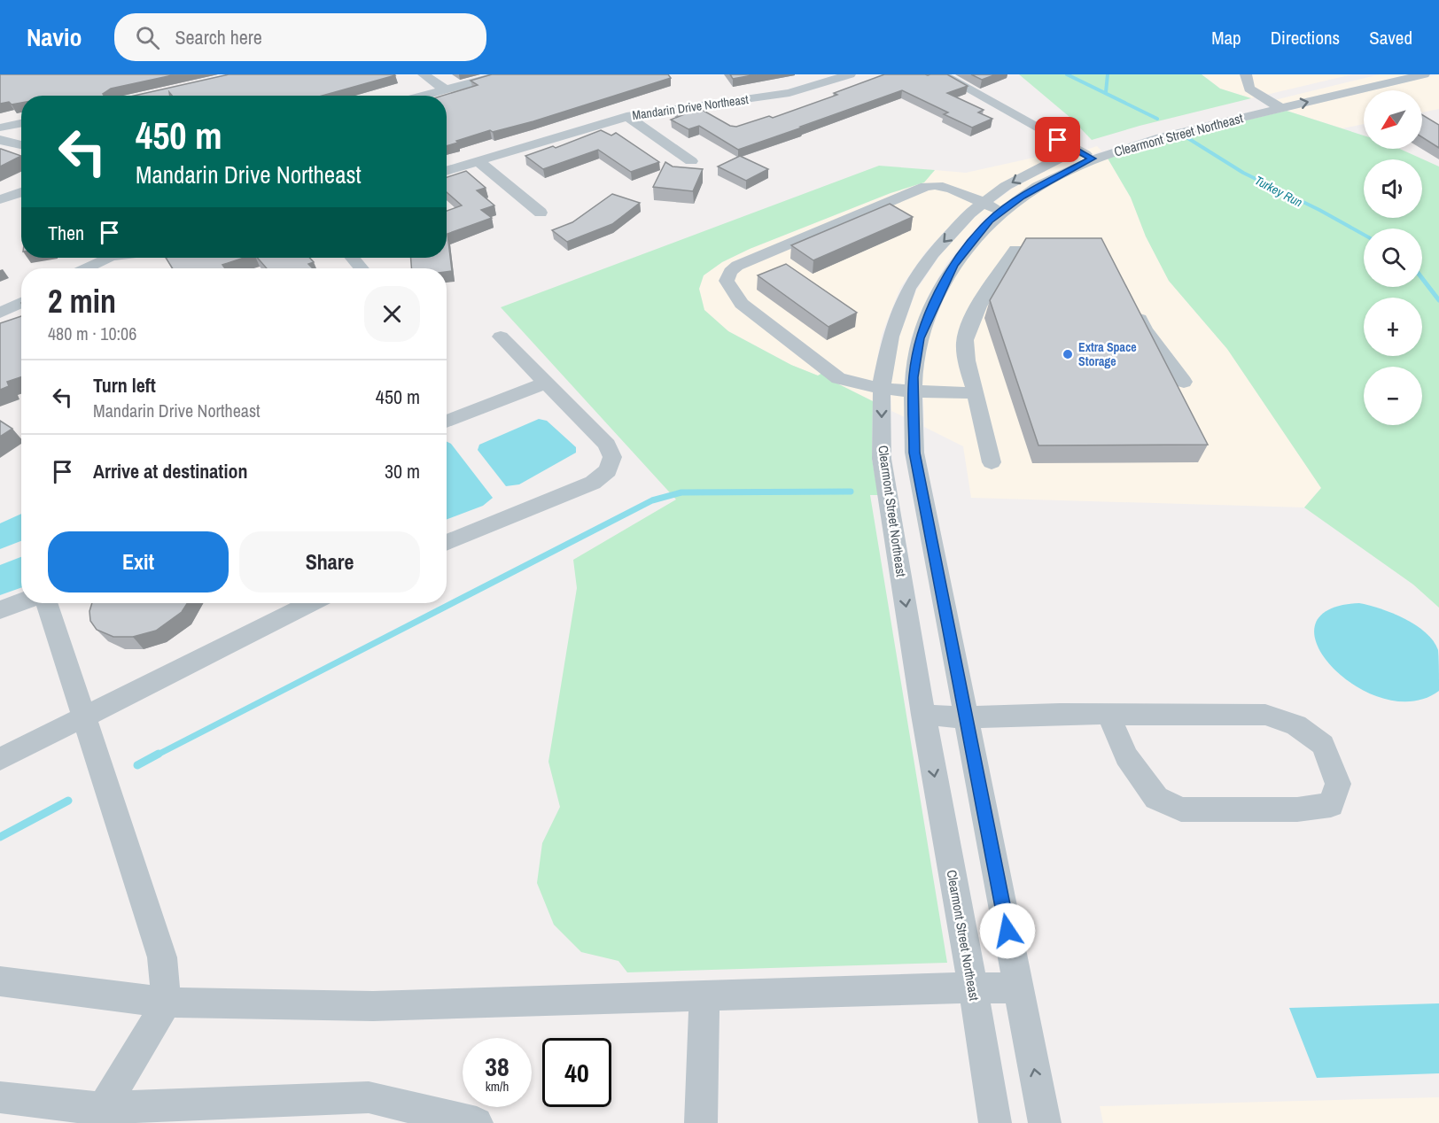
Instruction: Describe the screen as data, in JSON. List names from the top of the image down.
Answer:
{
  "streets": {
    "street": ["Mandarin Drive Northeast", "Clearmont Street Northeast"]
  },
  "water": ["Turkey Run"],
  "places": ["Extra Space Storage"],
  "north": "bottom left",
  "page": {
    "header": "Navio",
    "search": "Search here",
    "nav": ["Map", "Directions", "Saved"],
    "map_buttons": ["+", "−"],
    "turn": ["450 m", "Mandarin Drive Northeast"],
    "then": "Then",
    "heading": ["2 min", "480 m · 10:06"],
    "list": [
      {
        "name": "Turn left",
        "note": "Mandarin Drive Northeast",
        "value": "450 m"
      },
      {
        "name": "Arrive at destination",
        "value": "30 m"
      }
    ],
    "buttons": ["Exit", "Share"],
    "speed": "38 km/h",
    "limit": "40"
  }
}
